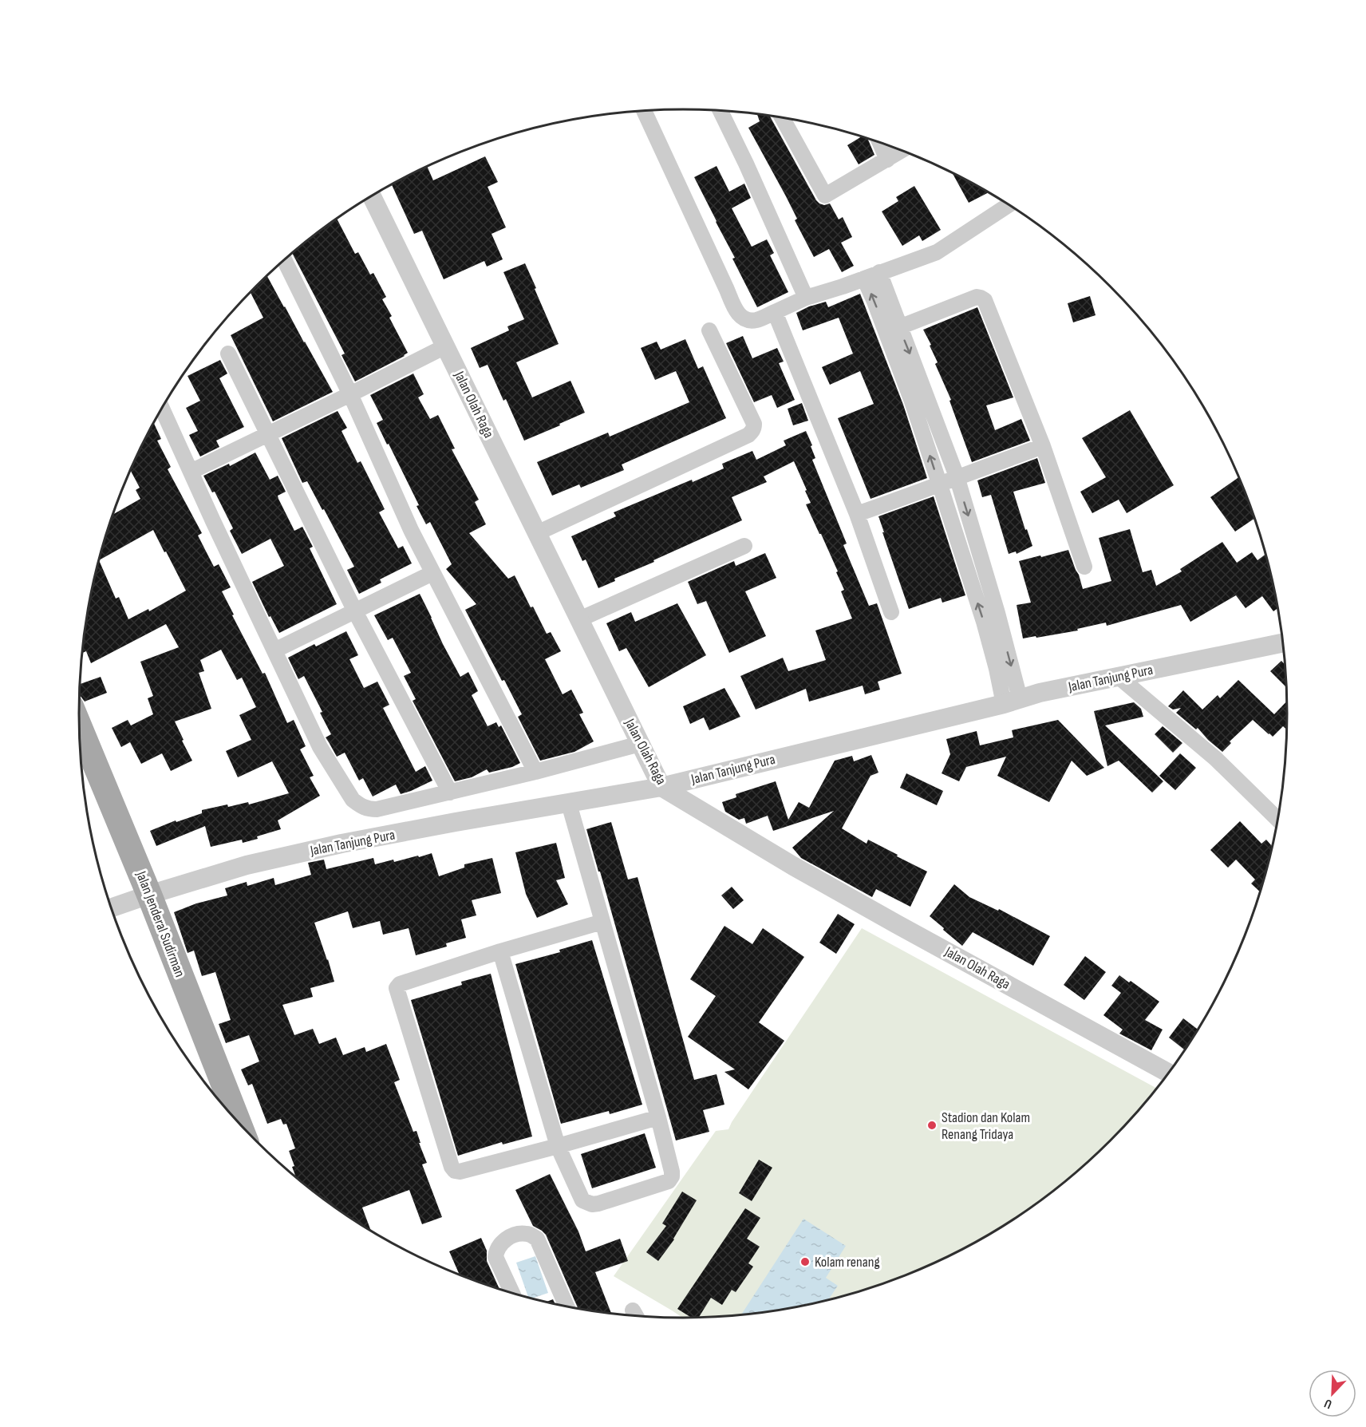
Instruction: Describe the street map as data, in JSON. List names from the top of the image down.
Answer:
{
  "streets": {
    "main road": ["Jalan Jenderal Sudirman"],
    "street": ["Jalan Olah Raga", "Jalan Tanjung Pura"]
  },
  "crossings": [
    ["Jalan Olah Raga", "Jalan Tanjung Pura"],
    ["Jalan Tanjung Pura", "Jalan Jenderal Sudirman"]
  ],
  "places": ["Stadion dan Kolam Renang Tridaya", "Kolam renang"],
  "north": "bottom left"
}
